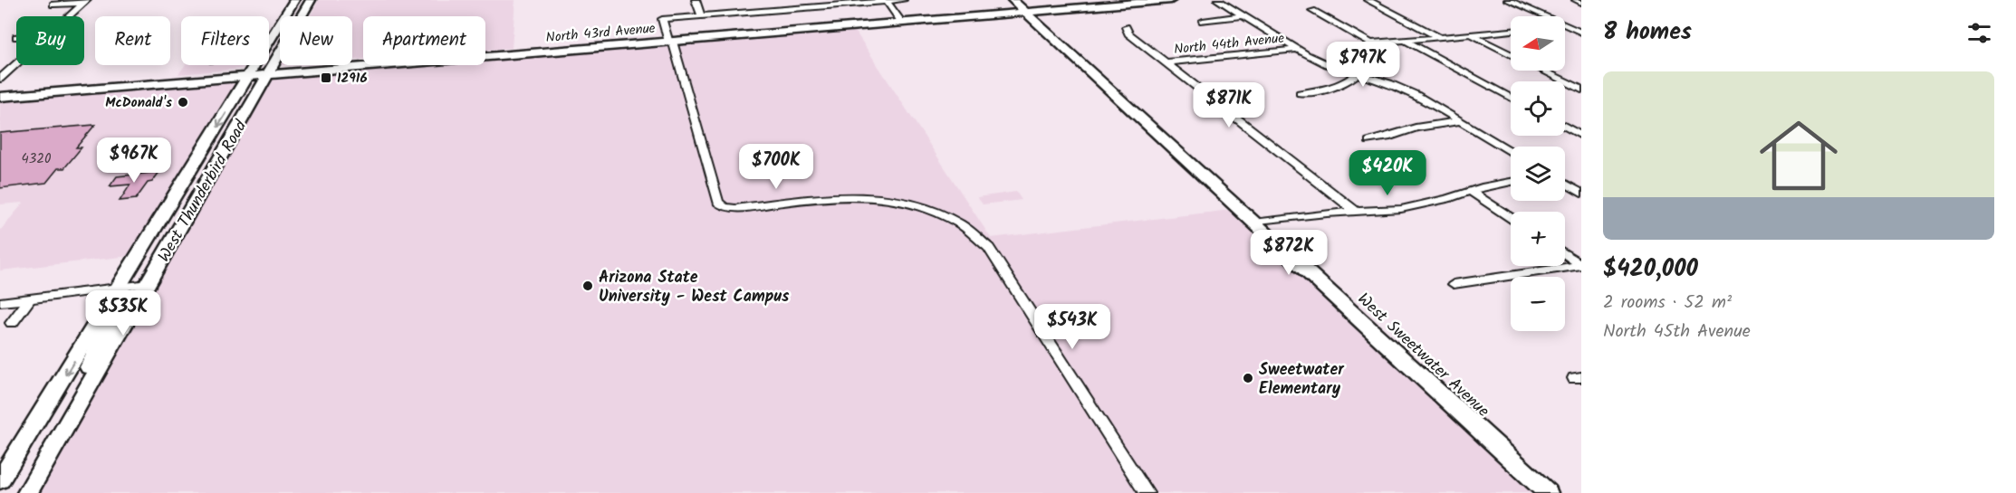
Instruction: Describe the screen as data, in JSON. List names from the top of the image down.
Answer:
{
  "streets": {
    "main road": ["North 43rd Avenue", "West Thunderbird Road", "West Sweetwater Avenue"],
    "street": ["North 44th Avenue"]
  },
  "crossings": [
    ["North 43rd Avenue", "West Thunderbird Road"],
    ["North 43rd Avenue", "West Sweetwater Avenue"]
  ],
  "places": {
    "transit": ["12916"],
    "other": ["McDonald's", "Arizona State University - West Campus", "Sweetwater Elementary"]
  },
  "house_numbers": ["4320"],
  "north": "left",
  "page": {
    "heading": "8 homes",
    "map_buttons": ["+", "−"],
    "chip": [
      "Buy",
      "Rent",
      "Filters",
      "New",
      "Apartment"
    ],
    "price": [
      "$797K",
      "$871K",
      "$967K",
      "$700K",
      "$420K",
      "$872K",
      "$535K",
      "$543K"
    ],
    "list": [
      {
        "name": "$420,000",
        "note": "2 rooms · 52 m² · North 45th Avenue"
      }
    ]
  }
}
